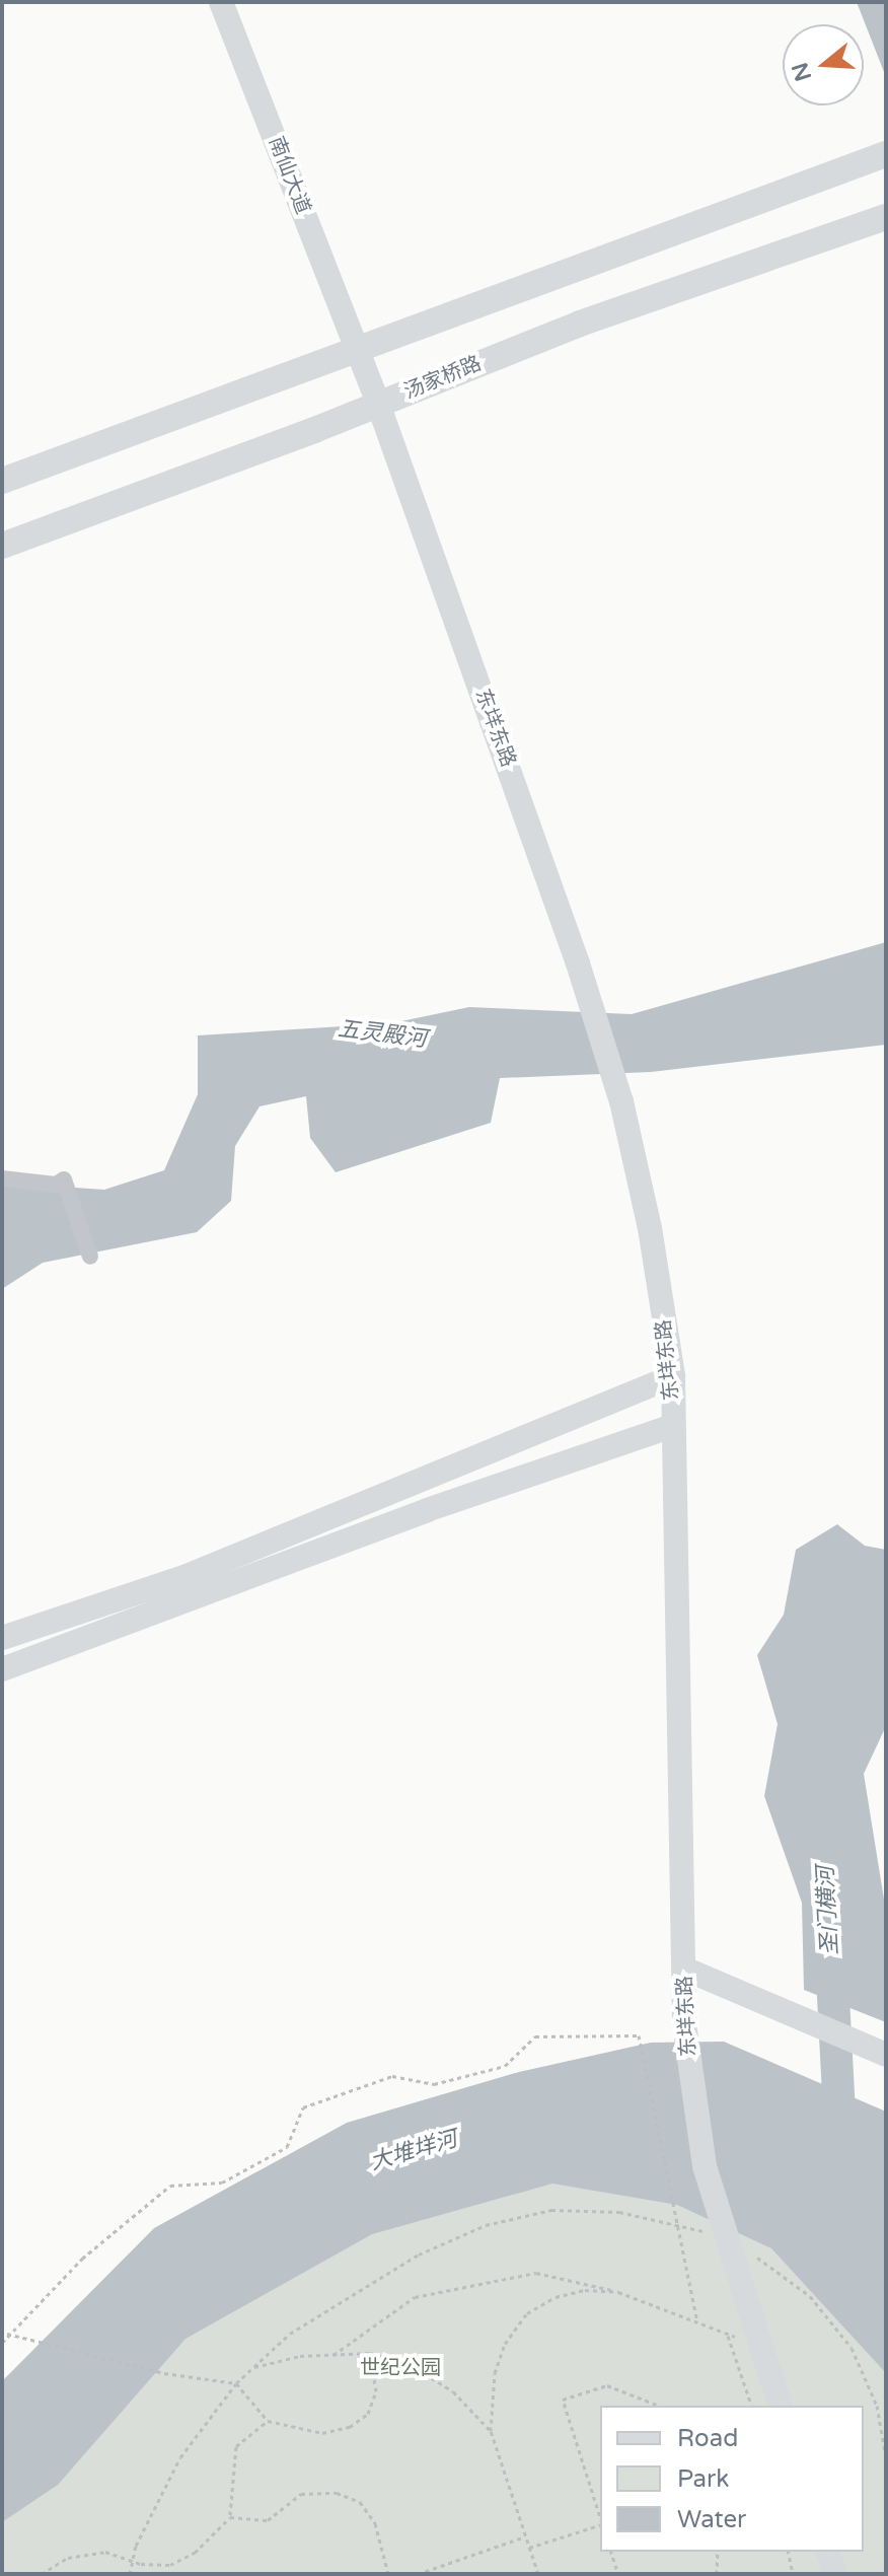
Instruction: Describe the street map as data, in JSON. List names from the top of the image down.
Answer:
{
  "streets": {
    "main road": ["南仙大道", "汤家桥路", "东垟东路"]
  },
  "crossings": [
    ["南仙大道", "东垟东路"],
    ["汤家桥路", "东垟东路"]
  ],
  "water": ["五灵殿河", "圣门横河", "大堆垟河"],
  "parks": ["世纪公园"],
  "legend": ["Road", "Park", "Water"],
  "north": "left"
}
